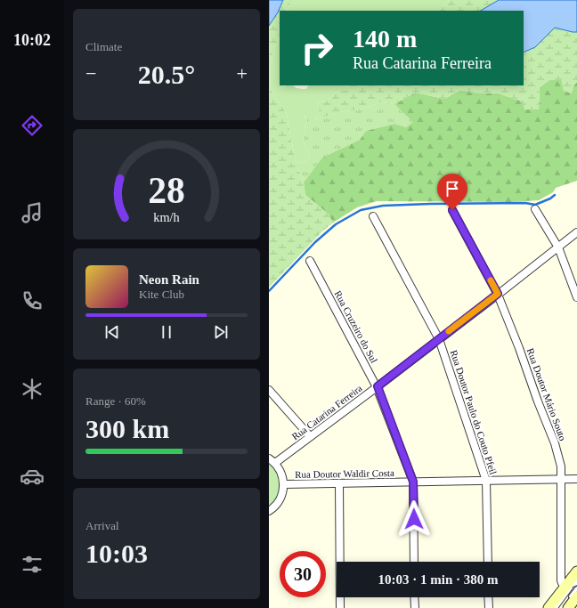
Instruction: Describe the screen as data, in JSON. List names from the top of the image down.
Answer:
{
  "streets": {
    "street": [
      "Rua Cruzeiro do Sul",
      "Rua Doutor Mário Souto",
      "Rua Catarina Ferreira",
      "Rua Doutor Paulo do Couto Pfeil",
      "Rua Doutor Waldir Costa"
    ]
  },
  "crossings": [
    ["Rua Cruzeiro do Sul", "Rua Catarina Ferreira"],
    ["Rua Cruzeiro do Sul", "Rua Doutor Waldir Costa"],
    ["Rua Doutor Mário Souto", "Rua Catarina Ferreira"],
    ["Rua Doutor Mário Souto", "Rua Doutor Waldir Costa"],
    ["Rua Catarina Ferreira", "Rua Doutor Paulo do Couto Pfeil"],
    ["Rua Catarina Ferreira", "Rua Doutor Waldir Costa"],
    ["Rua Doutor Paulo do Couto Pfeil", "Rua Doutor Waldir Costa"]
  ],
  "page": {
    "tabs": "10:02",
    "tile": [
      "Climate",
      ["Range · 60%", "300 km"],
      ["Arrival", "10:03"]
    ],
    "turn": ["140 m", "Rua Catarina Ferreira"],
    "heat": ["−", "20.5°", "+"],
    "song": ["Neon Rain", "Kite Club"],
    "limit": "30",
    "trip": "10:03 · 1 min · 380 m",
    "gauge": ["28", "km/h"]
  }
}
